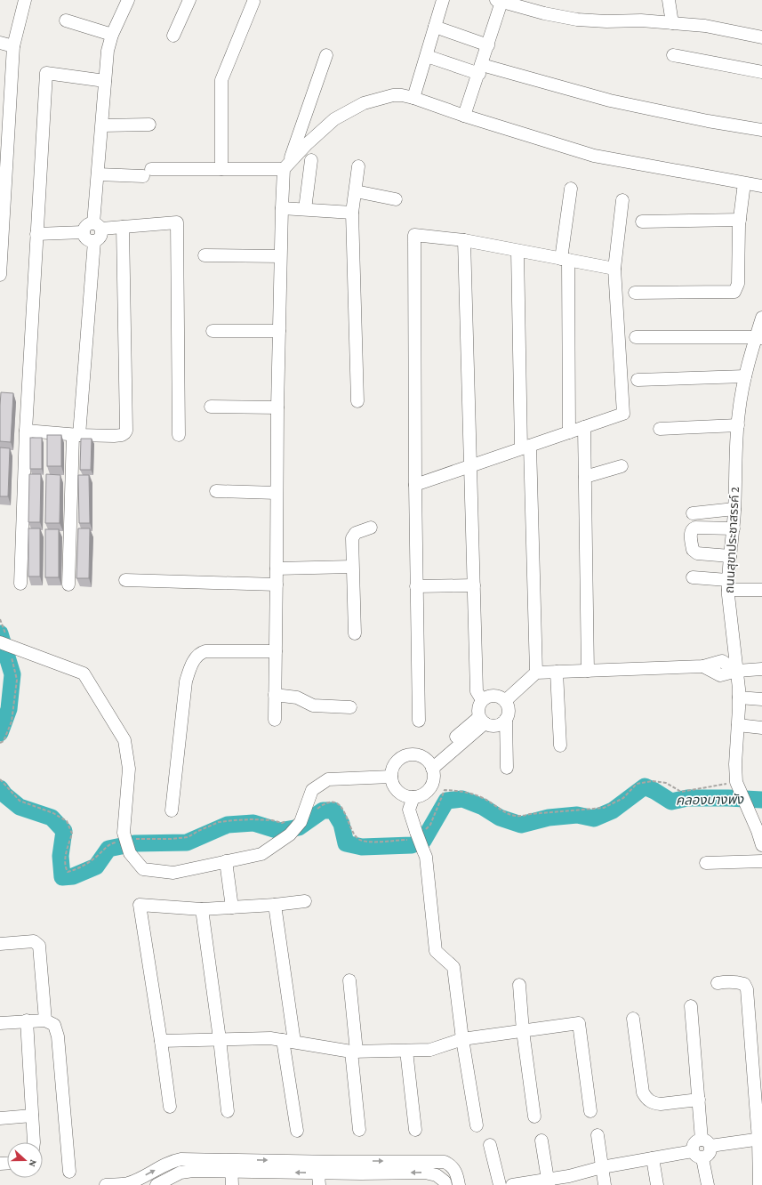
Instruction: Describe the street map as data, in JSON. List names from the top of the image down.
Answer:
{
  "streets": {
    "street": ["ถนนสุขาประชาสรรค์ 2"]
  },
  "water": ["คลองบางพัง"],
  "north": "right"
}
